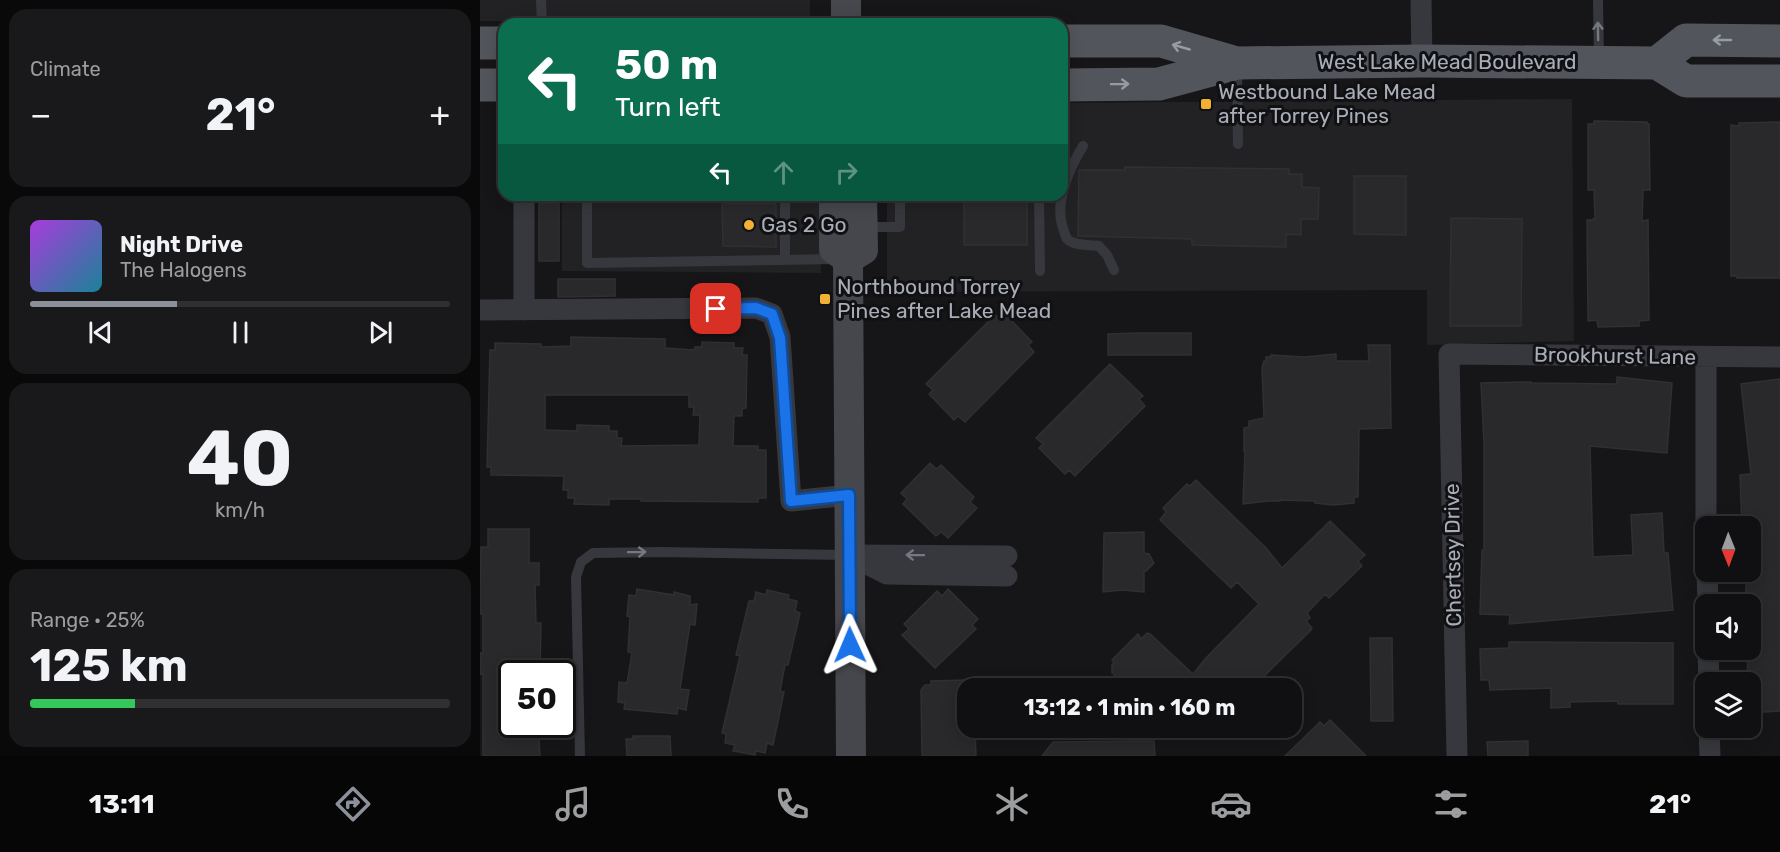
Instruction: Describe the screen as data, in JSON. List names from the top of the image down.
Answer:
{
  "streets": {
    "main road": ["West Lake Mead Boulevard"],
    "street": ["Brookhurst Lane", "Chertsey Drive"]
  },
  "crossings": [
    ["Brookhurst Lane", "Chertsey Drive"]
  ],
  "places": {
    "transit": ["Westbound Lake Mead after Torrey Pines", "Northbound Torrey Pines after Lake Mead"],
    "other": ["Gas 2 Go"]
  },
  "north": "bottom",
  "page": {
    "tile": [
      "Climate",
      ["40", "km/h"],
      ["Range · 25%", "125 km"]
    ],
    "turn": ["50 m", "Turn left"],
    "heat": ["−", "21°", "+"],
    "song": ["Night Drive", "The Halogens"],
    "limit": "50",
    "trip": "13:12 · 1 min · 160 m",
    "tabs": ["13:11", "21°"]
  }
}
